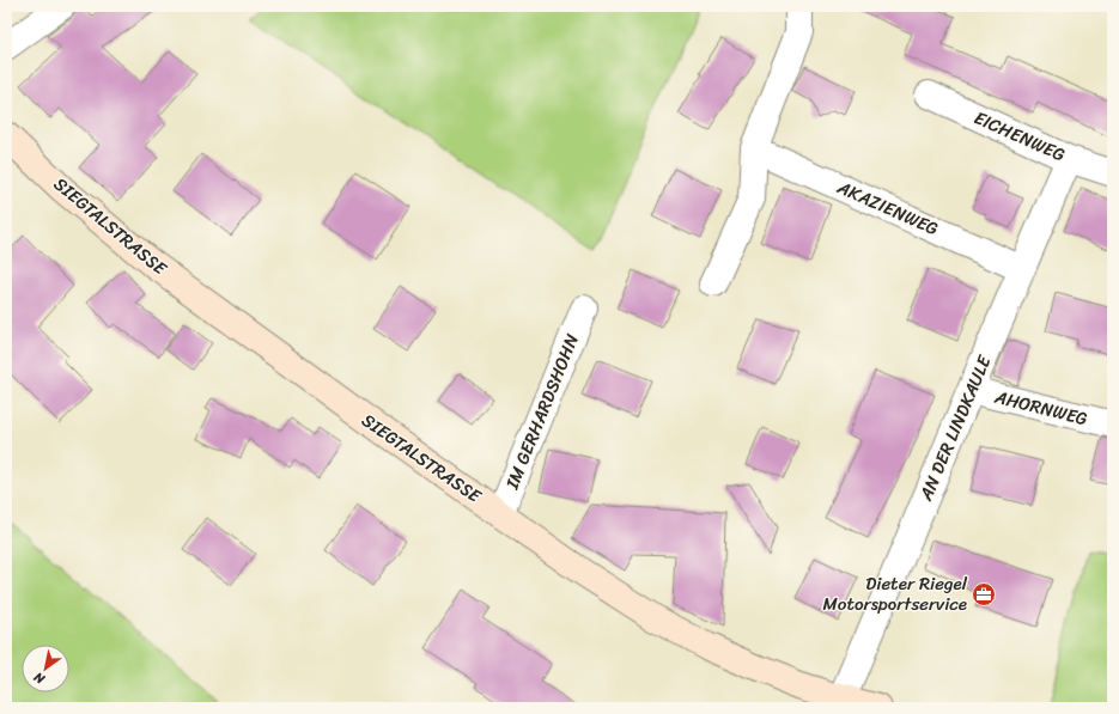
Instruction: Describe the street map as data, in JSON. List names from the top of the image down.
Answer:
{
  "streets": {
    "main road": ["SIEGTALSTRASSE"],
    "street": [
      "EICHENWEG",
      "AKAZIENWEG",
      "AHORNWEG",
      "IM GERHARDSHOHN",
      "AN DER LINDKAULE"
    ]
  },
  "crossings": [
    ["EICHENWEG", "AN DER LINDKAULE"],
    ["AKAZIENWEG", "AN DER LINDKAULE"],
    ["SIEGTALSTRASSE", "IM GERHARDSHOHN"],
    ["SIEGTALSTRASSE", "AN DER LINDKAULE"],
    ["AHORNWEG", "AN DER LINDKAULE"]
  ],
  "places": {
    "office": ["Dieter Riegel Motorsportservice"]
  },
  "north": "bottom left"
}
